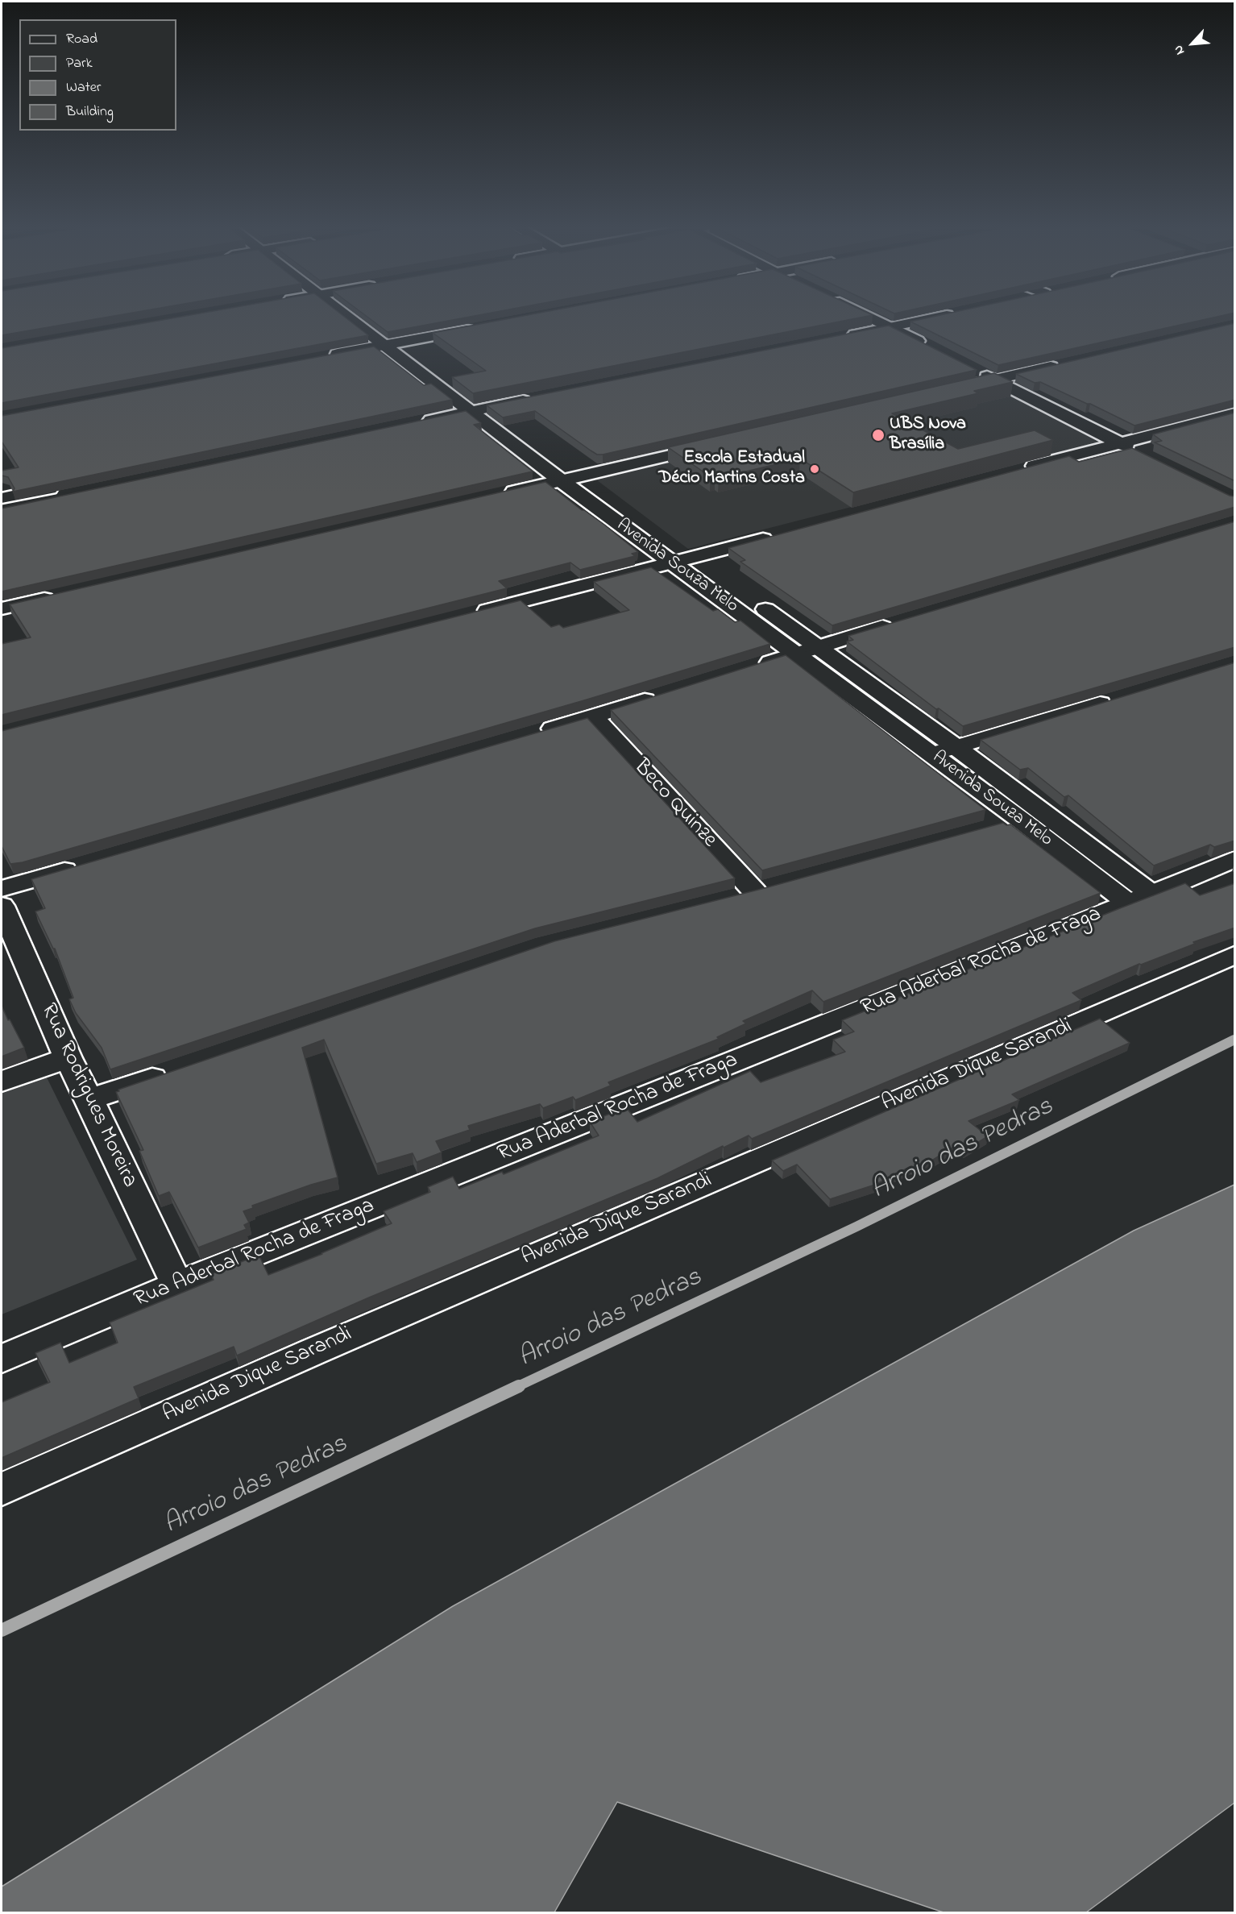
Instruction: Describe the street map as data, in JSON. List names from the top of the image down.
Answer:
{
  "streets": {
    "street": [
      "Avenida Souza Melo",
      "Beco Quinze",
      "Rua Aderbal Rocha de Fraga",
      "Avenida Dique Sarandi",
      "Rua Rodrigues Moreira"
    ]
  },
  "crossings": [
    ["Avenida Souza Melo", "Rua Aderbal Rocha de Fraga"],
    ["Rua Aderbal Rocha de Fraga", "Rua Rodrigues Moreira"]
  ],
  "water": ["Arroio das Pedras"],
  "places": ["UBS Nova Brasília", "Escola Estadual Décio Martins Costa"],
  "legend": [
    "Road",
    "Park",
    "Water",
    "Building"
  ],
  "north": "bottom left"
}
